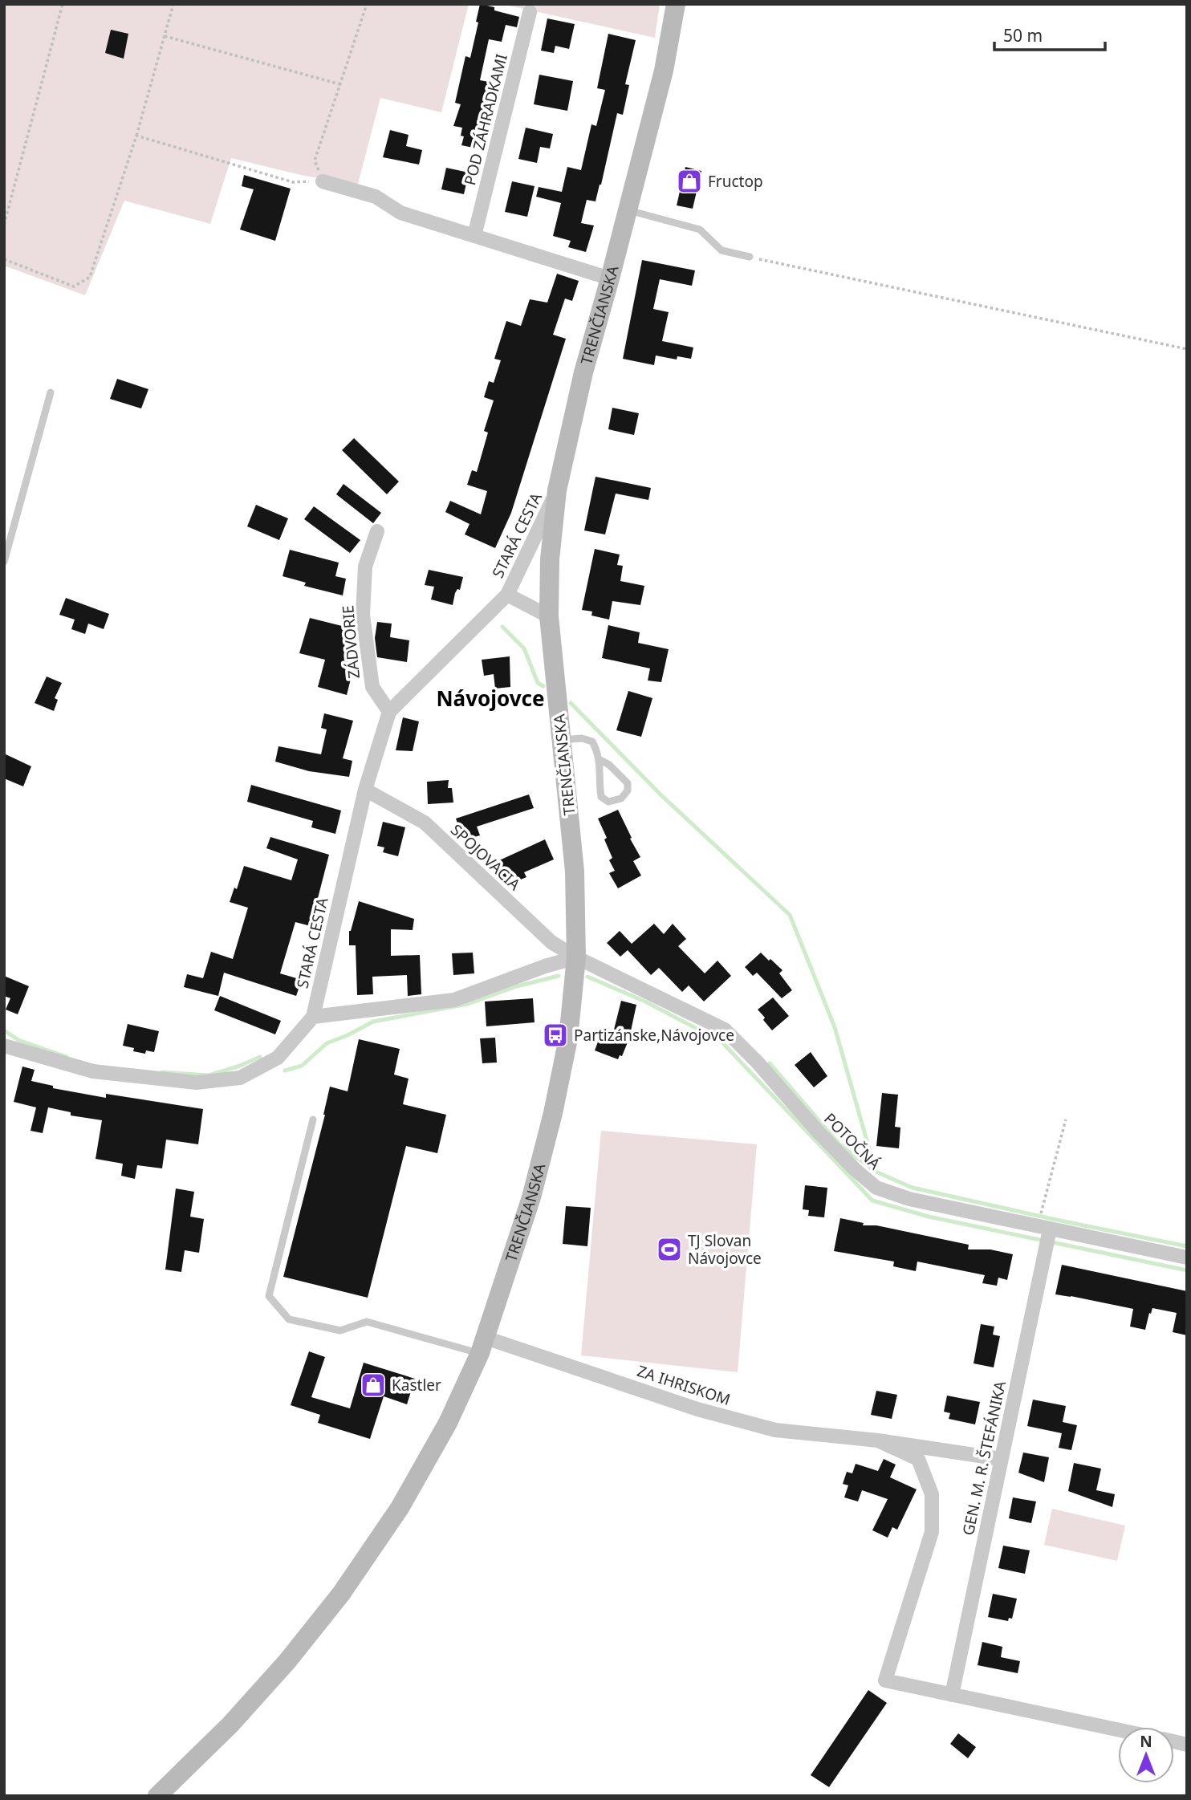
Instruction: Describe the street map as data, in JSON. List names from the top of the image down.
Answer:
{
  "streets": {
    "main road": ["TRENČIANSKA"],
    "street": [
      "POD ZÁHRADKAMI",
      "STARÁ CESTA",
      "ZÁDVORIE",
      "SPOJOVACIA",
      "POTOČNÁ",
      "ZA IHRISKOM",
      "GEN. M. R. ŠTEFÁNIKA"
    ]
  },
  "crossings": [
    ["TRENČIANSKA", "STARÁ CESTA"],
    ["TRENČIANSKA", "SPOJOVACIA"],
    ["TRENČIANSKA", "POTOČNÁ"],
    ["TRENČIANSKA", "ZA IHRISKOM"],
    ["STARÁ CESTA", "ZÁDVORIE"],
    ["STARÁ CESTA", "SPOJOVACIA"],
    ["SPOJOVACIA", "POTOČNÁ"],
    ["POTOČNÁ", "GEN. M. R. ŠTEFÁNIKA"],
    ["ZA IHRISKOM", "GEN. M. R. ŠTEFÁNIKA"]
  ],
  "districts": ["Návojovce"],
  "places": {
    "shop": ["Fructop", "Kastler"],
    "bus stop": ["Partizánske,Návojovce"],
    "sports": ["TJ Slovan Návojovce"]
  },
  "scale_bar": "50 m",
  "north": "top"
}
